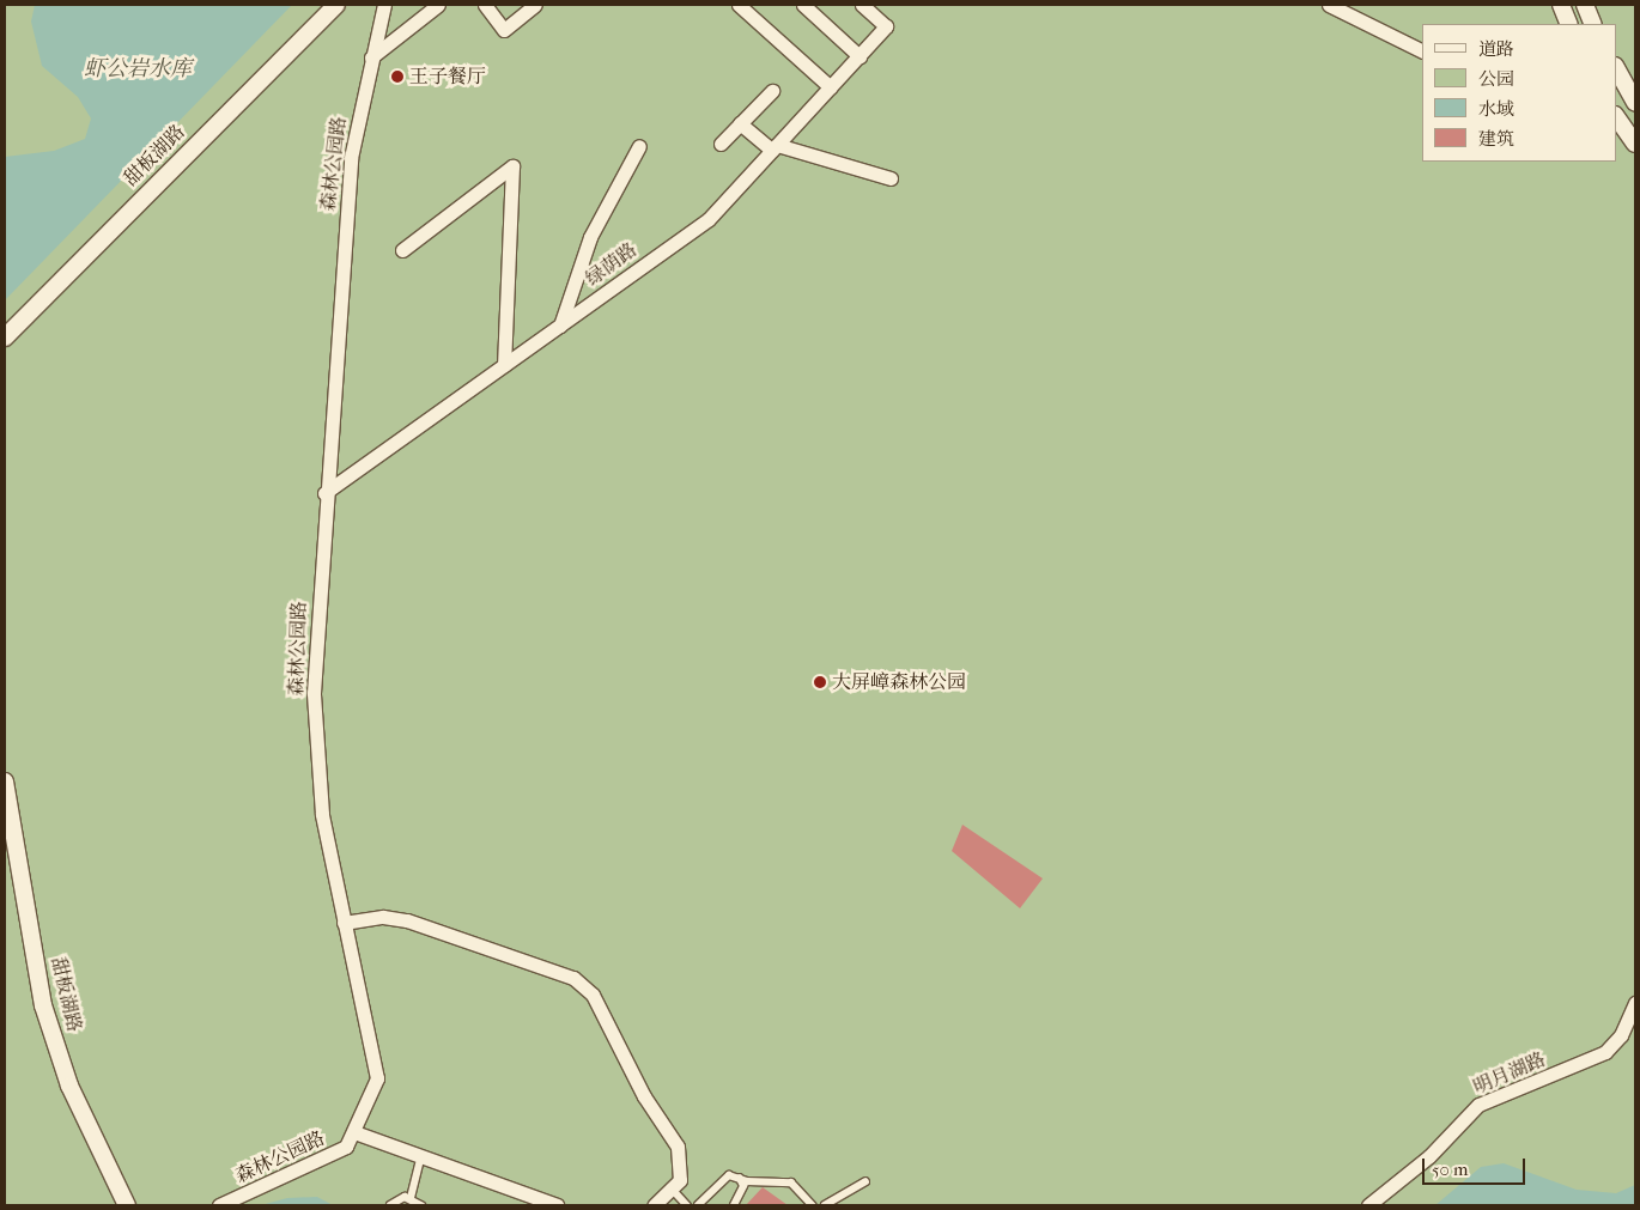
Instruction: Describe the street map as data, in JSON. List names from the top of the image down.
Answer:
{
  "streets": {
    "street": [
      "甜板湖路",
      "森林公园路",
      "绿荫路",
      "明月湖路"
    ]
  },
  "crossings": [
    ["森林公园路", "绿荫路"]
  ],
  "water": ["虾公岩水库"],
  "places": ["王子餐厅", "大屏嶂森林公园"],
  "legend": [
    "道路",
    "公园",
    "水域",
    "建筑"
  ],
  "scale_bar": "50 m"
}
